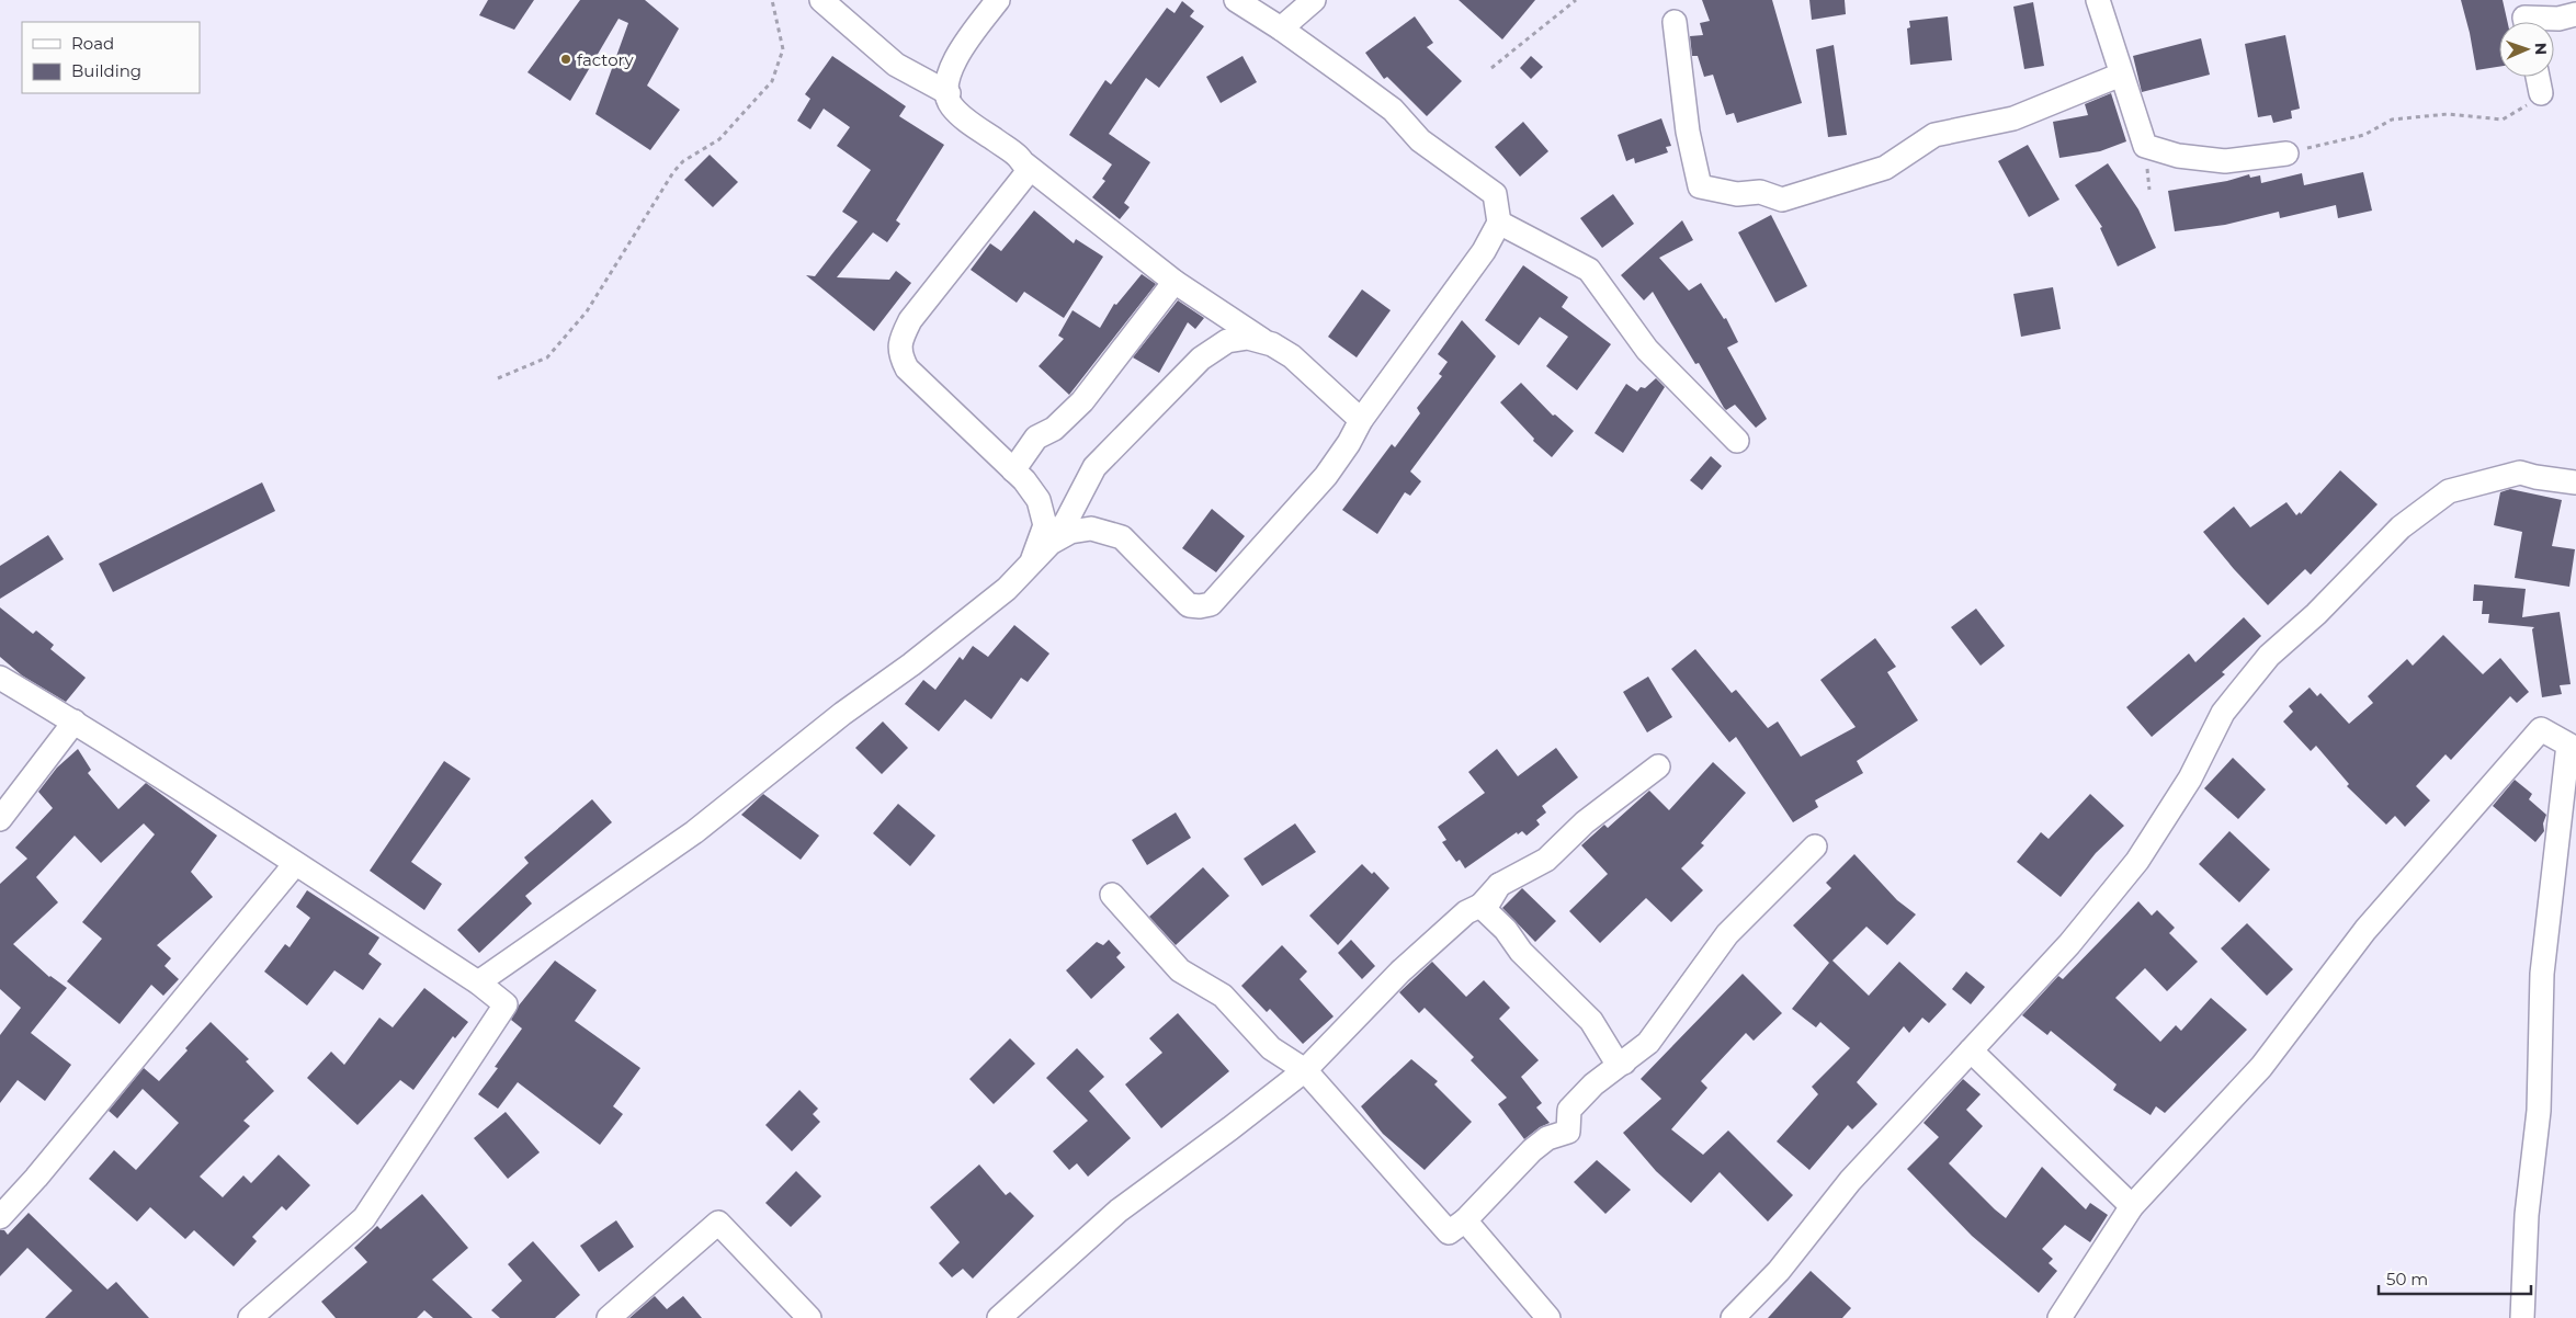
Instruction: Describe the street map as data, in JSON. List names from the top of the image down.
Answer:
{
  "places": ["factory"],
  "legend": ["Road", "Building"],
  "scale_bar": "50 m",
  "north": "right"
}
